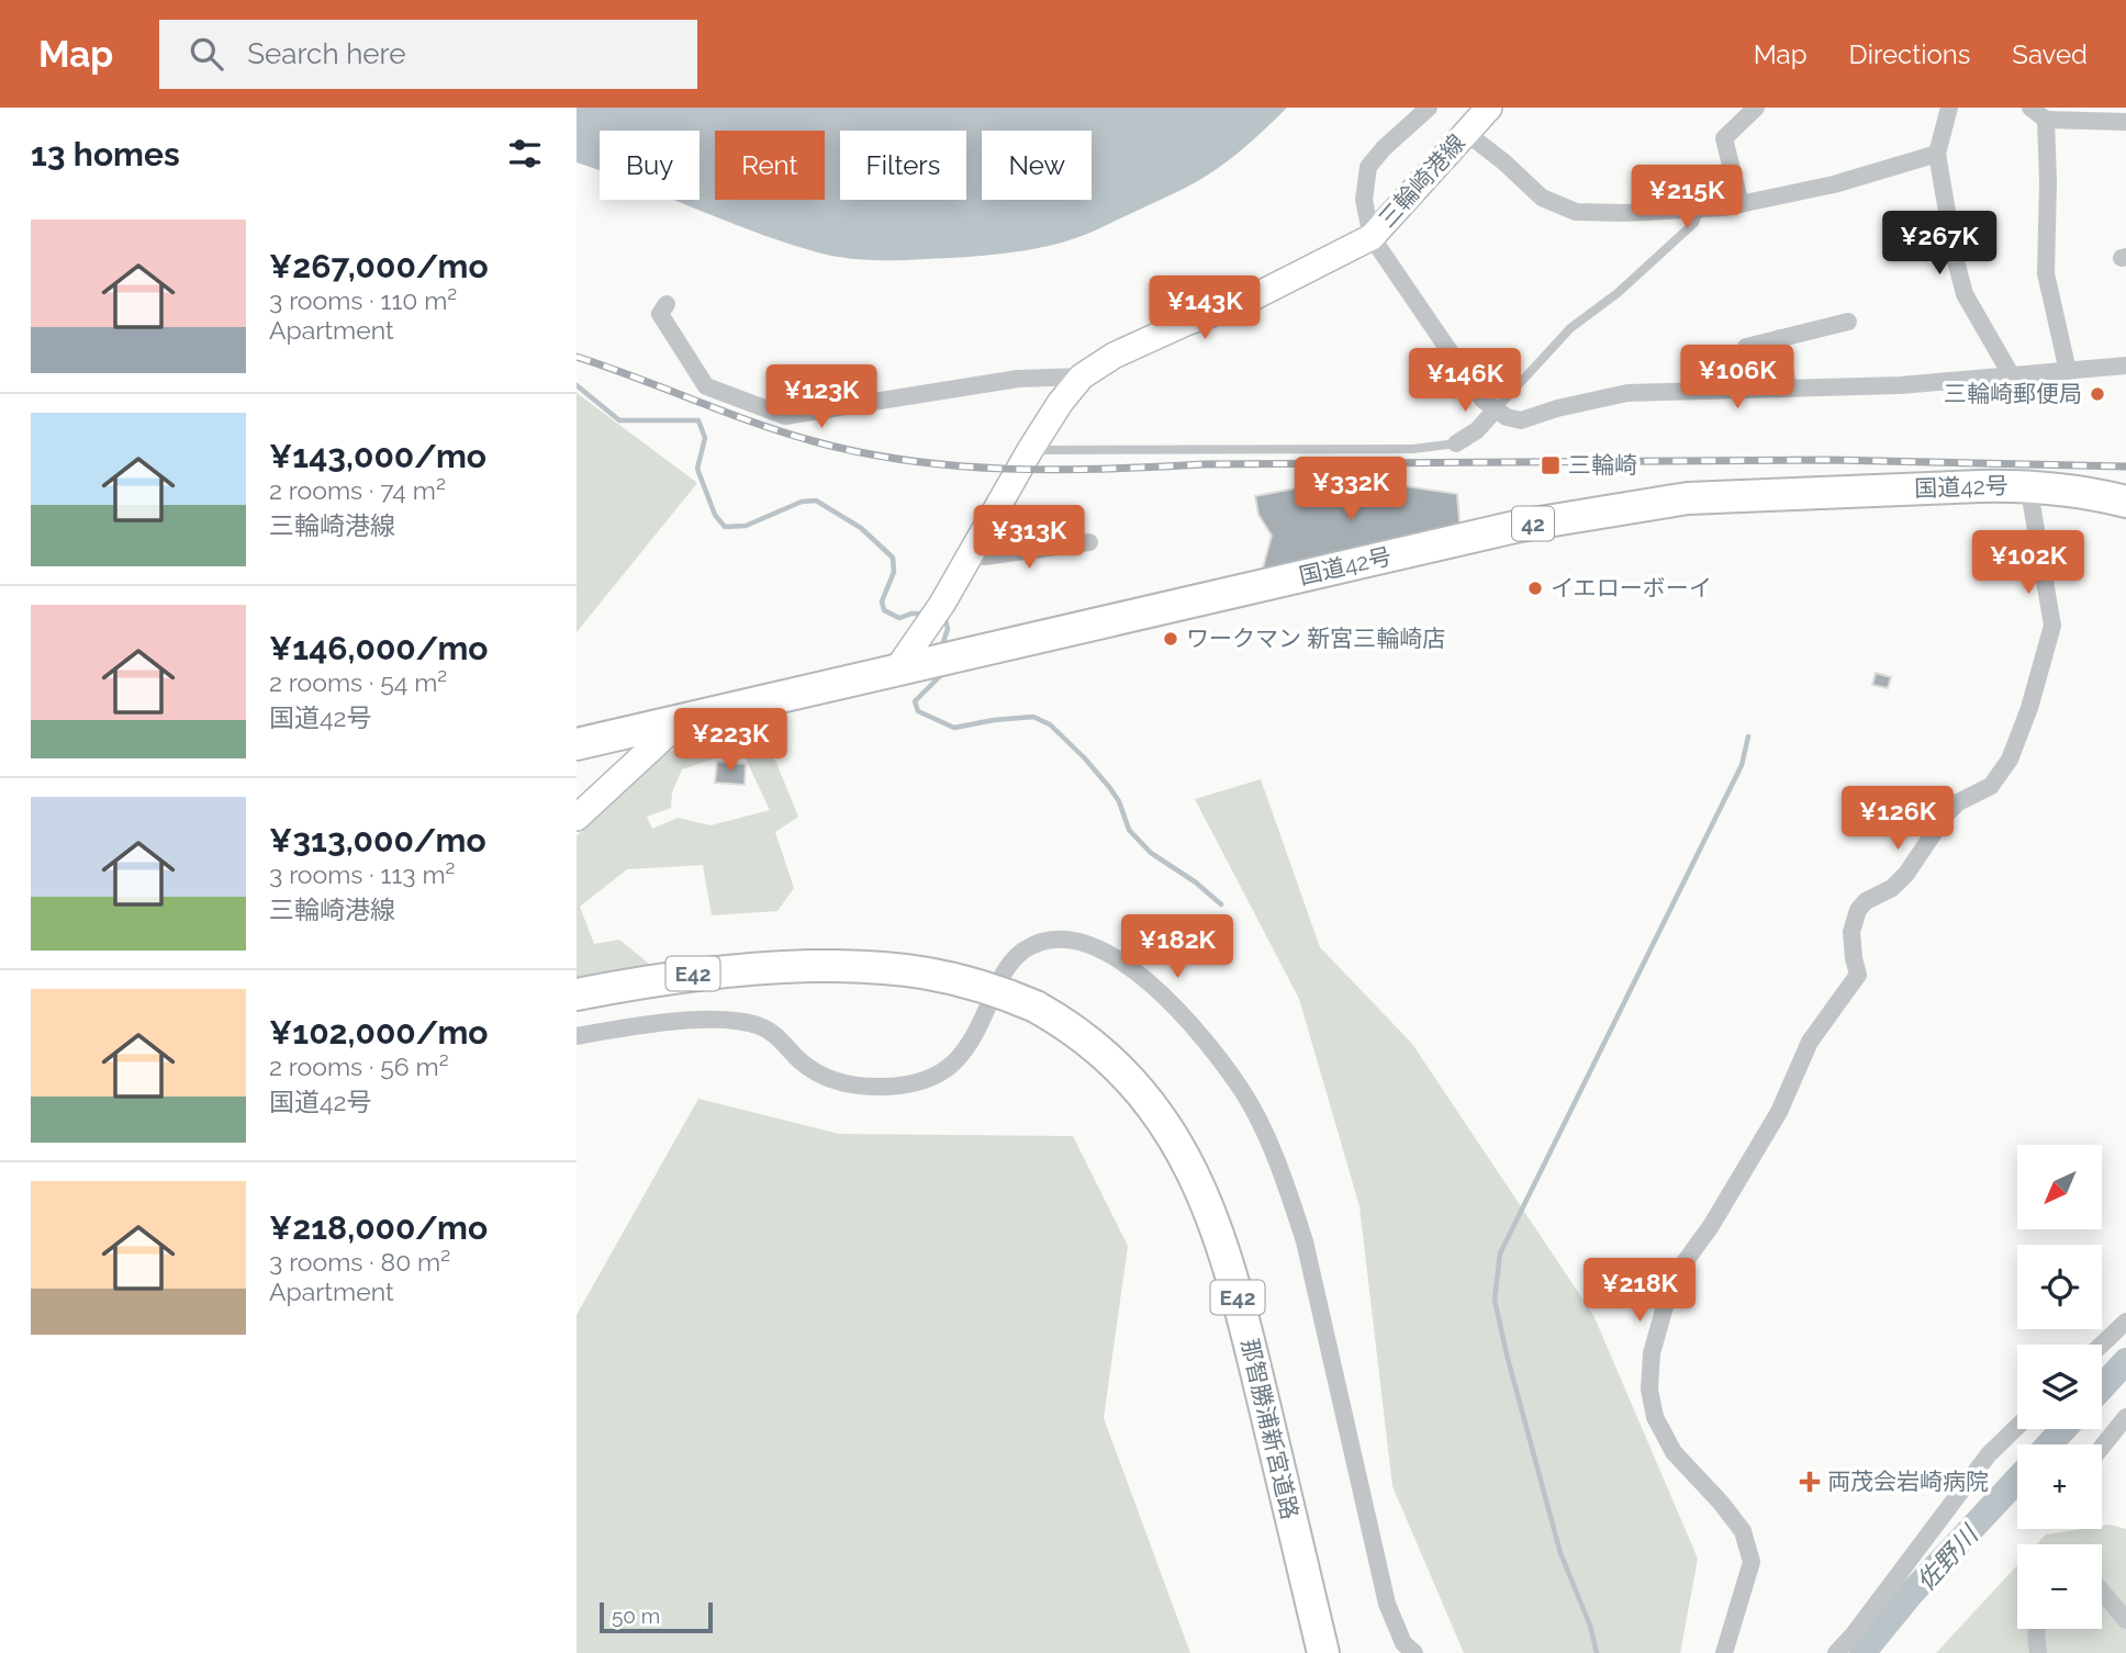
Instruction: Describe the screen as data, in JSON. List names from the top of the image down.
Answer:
{
  "streets": {
    "highway": [
      "国道42号",
      "42",
      "E42",
      "那智勝浦新宮道路"
    ],
    "main road": ["三輪崎港線"]
  },
  "crossings": [
    ["三輪崎港線", "国道42号"]
  ],
  "water": ["佐野川"],
  "places": {
    "other": ["三輪崎郵便局", "イエローボーイ", "ワークマン 新宮三輪崎店"],
    "transit": ["三輪崎"],
    "health": ["両茂会岩崎病院"]
  },
  "scale_bar": "50 m",
  "north": "bottom left",
  "page": {
    "header": "Map",
    "search": "Search here",
    "nav": ["Map", "Directions", "Saved"],
    "heading": "13 homes",
    "chip": [
      "Buy",
      "Rent",
      "Filters",
      "New"
    ],
    "price": [
      "¥215K",
      "¥267K",
      "¥143K",
      "¥106K",
      "¥146K",
      "¥123K",
      "¥332K",
      "¥313K",
      "¥102K",
      "¥223K",
      "¥126K",
      "¥182K",
      "¥218K"
    ],
    "list": [
      {
        "name": "¥267,000/mo",
        "note": "3 rooms · 110 m² · Apartment"
      },
      {
        "name": "¥143,000/mo",
        "note": "2 rooms · 74 m² · 三輪崎港線"
      },
      {
        "name": "¥146,000/mo",
        "note": "2 rooms · 54 m² · 国道42号"
      },
      {
        "name": "¥313,000/mo",
        "note": "3 rooms · 113 m² · 三輪崎港線"
      },
      {
        "name": "¥102,000/mo",
        "note": "2 rooms · 56 m² · 国道42号"
      },
      {
        "name": "¥218,000/mo",
        "note": "3 rooms · 80 m² · Apartment"
      }
    ],
    "map_buttons": ["+", "−"],
    "scale": "50 m"
  }
}
